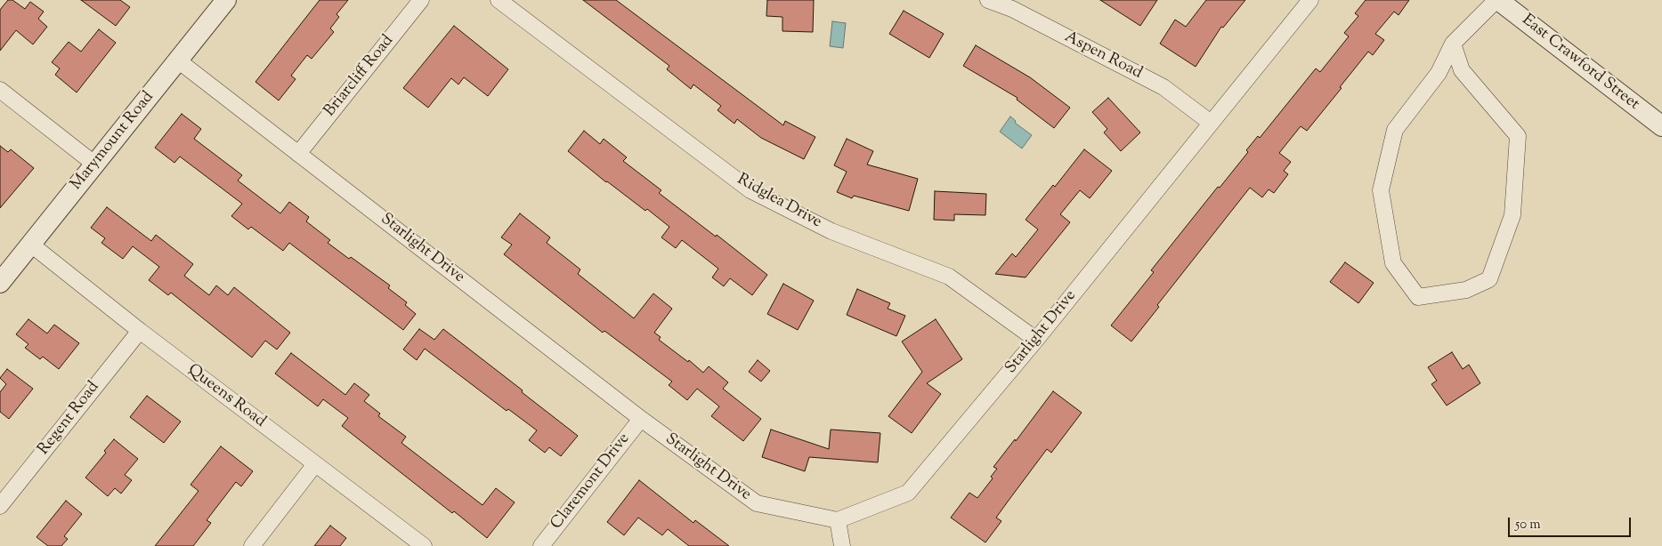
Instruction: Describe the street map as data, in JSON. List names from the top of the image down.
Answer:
{
  "streets": {
    "street": [
      "Aspen Road",
      "East Crawford Street",
      "Briarcliff Road",
      "Marymount Road",
      "Ridglea Drive",
      "Starlight Drive",
      "Queens Road",
      "Regent Road",
      "Claremont Drive"
    ]
  },
  "crossings": [
    ["Aspen Road", "Starlight Drive"],
    ["Briarcliff Road", "Starlight Drive"],
    ["Marymount Road", "Starlight Drive"],
    ["Marymount Road", "Queens Road"],
    ["Ridglea Drive", "Starlight Drive"],
    ["Starlight Drive", "Claremont Drive"],
    ["Queens Road", "Regent Road"]
  ],
  "scale_bar": "50 m"
}
